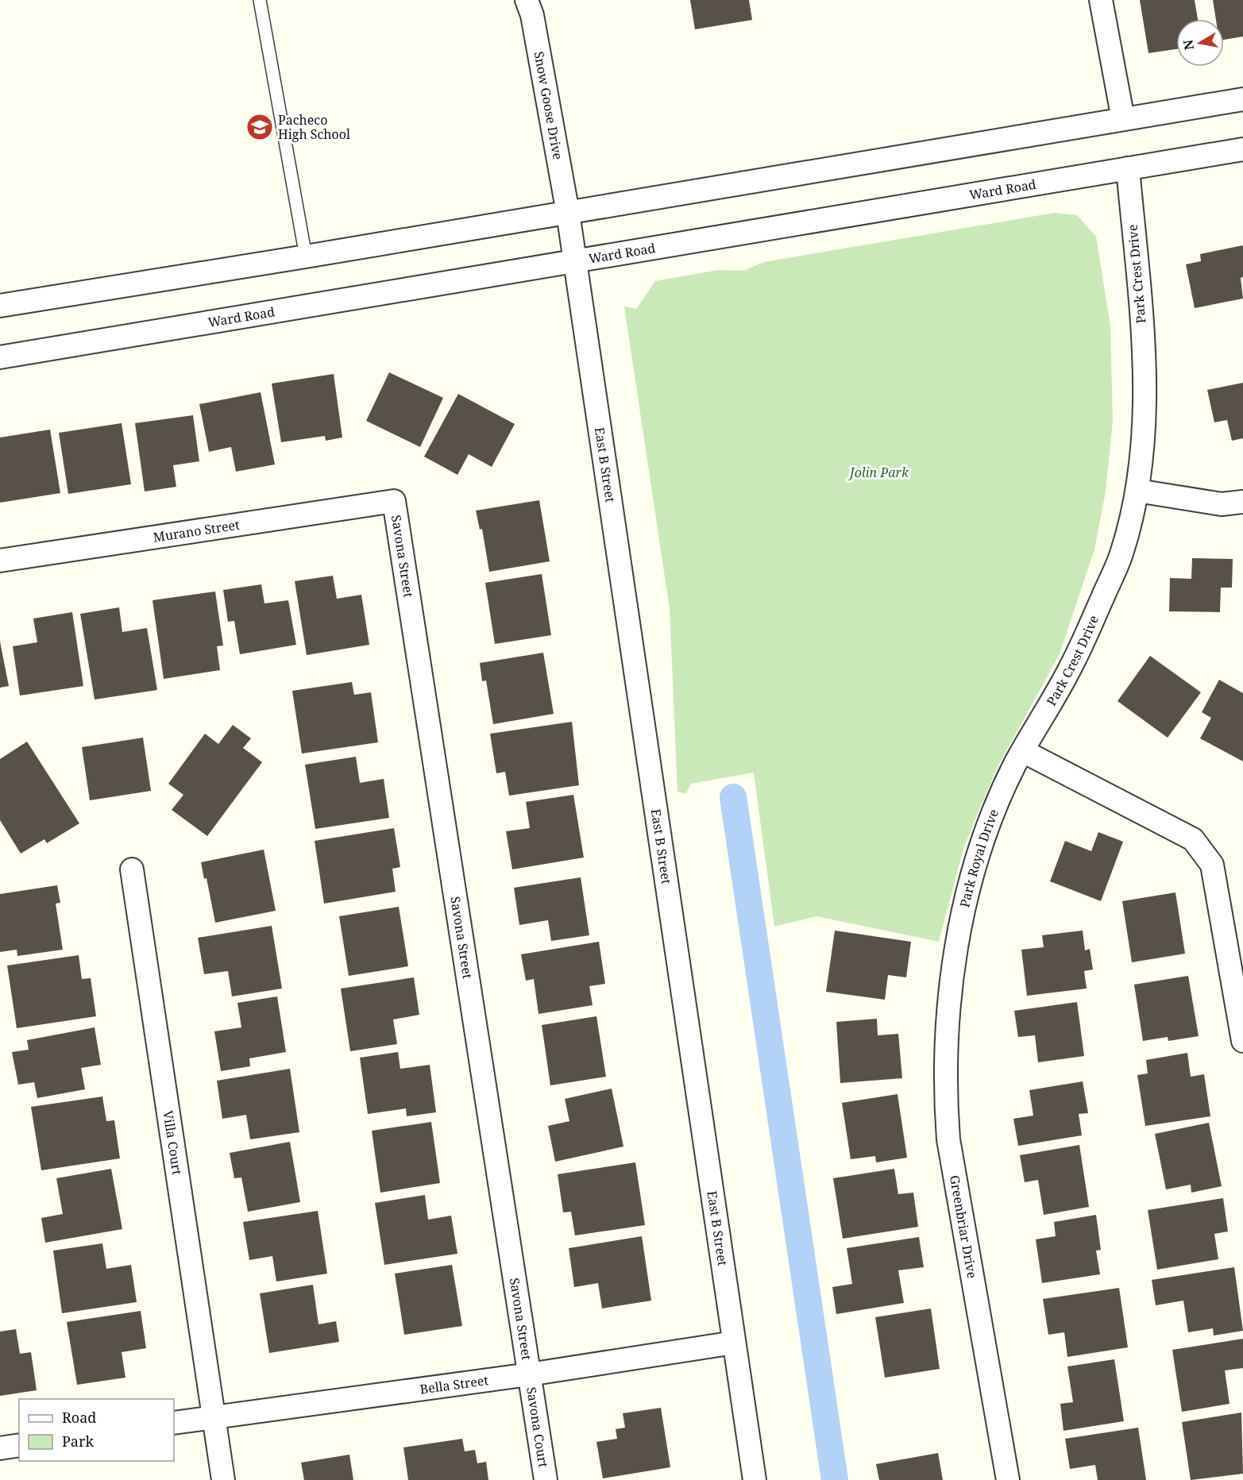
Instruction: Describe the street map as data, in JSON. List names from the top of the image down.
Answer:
{
  "streets": {
    "street": [
      "Snow Goose Drive",
      "Ward Road",
      "Park Crest Drive",
      "East B Street",
      "Murano Street",
      "Savona Street",
      "Park Royal Drive",
      "Villa Court",
      "Greenbriar Drive",
      "Bella Street",
      "Savona Court"
    ]
  },
  "crossings": [
    ["Snow Goose Drive", "East B Street"],
    ["Ward Road", "Park Crest Drive"],
    ["Ward Road", "East B Street"],
    ["Park Crest Drive", "Park Royal Drive"],
    ["East B Street", "Bella Street"],
    ["Murano Street", "Savona Street"],
    ["Savona Street", "Bella Street"],
    ["Savona Street", "Savona Court"],
    ["Park Royal Drive", "Greenbriar Drive"],
    ["Villa Court", "Bella Street"],
    ["Bella Street", "Savona Court"]
  ],
  "parks": ["Jolin Park"],
  "places": {
    "school or university": ["Pacheco High School"]
  },
  "legend": ["Road", "Park"],
  "north": "left"
}
